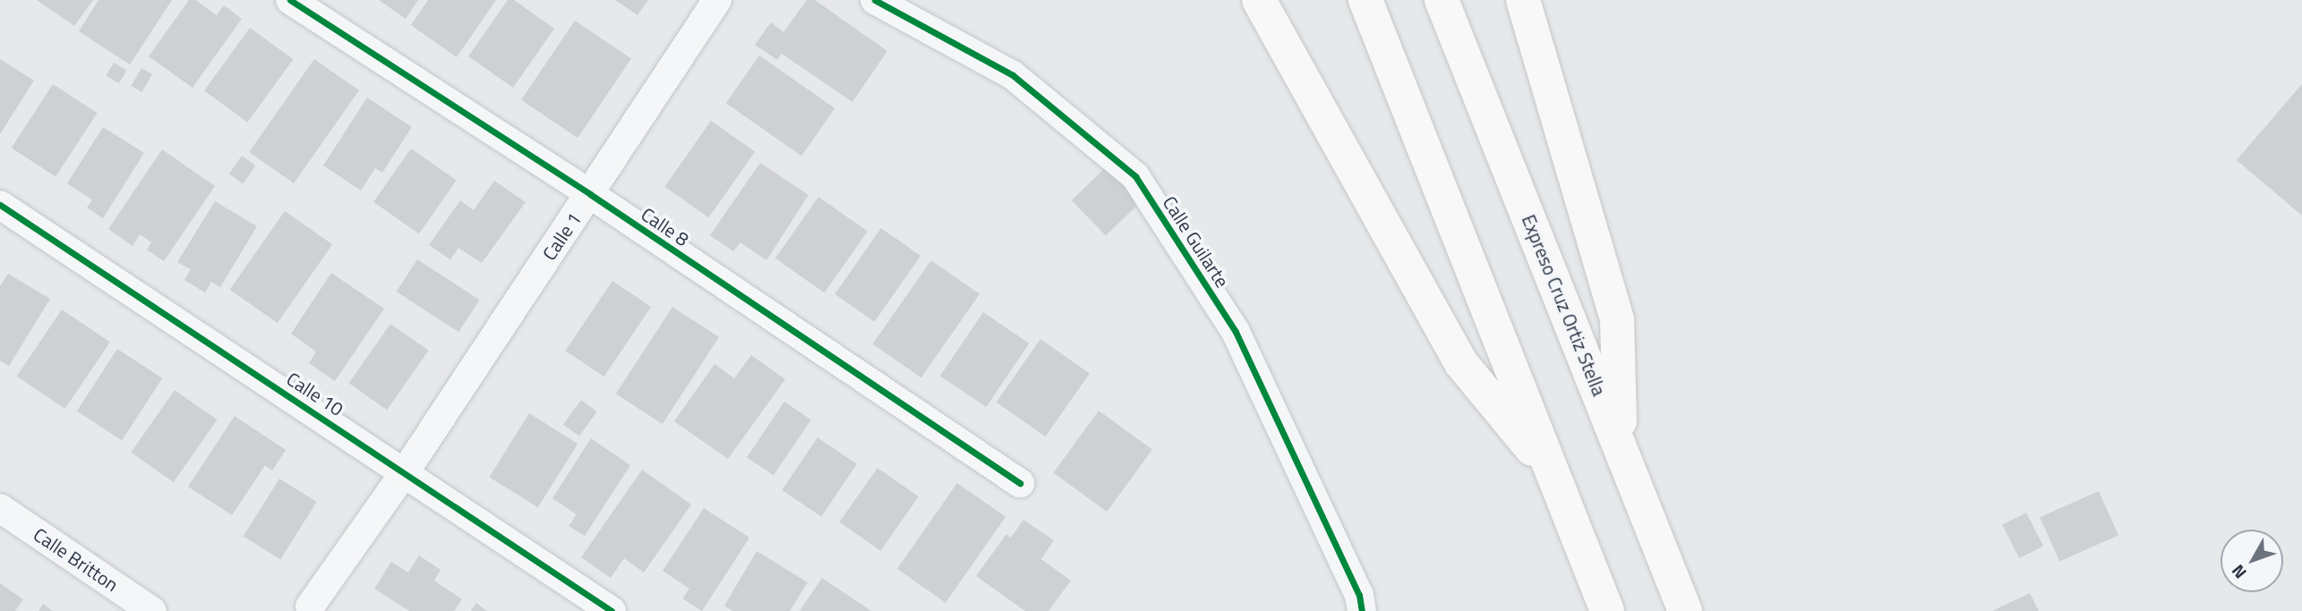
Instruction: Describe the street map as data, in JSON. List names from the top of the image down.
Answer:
{
  "streets": {
    "highway": ["Expreso Cruz Ortiz Stella"],
    "street": [
      "Calle 8",
      "Calle 1",
      "Calle Guilarte",
      "Calle 10",
      "Calle Britton"
    ]
  },
  "crossings": [
    ["Calle 8", "Calle 1"],
    ["Calle 1", "Calle 10"]
  ],
  "north": "bottom left"
}
